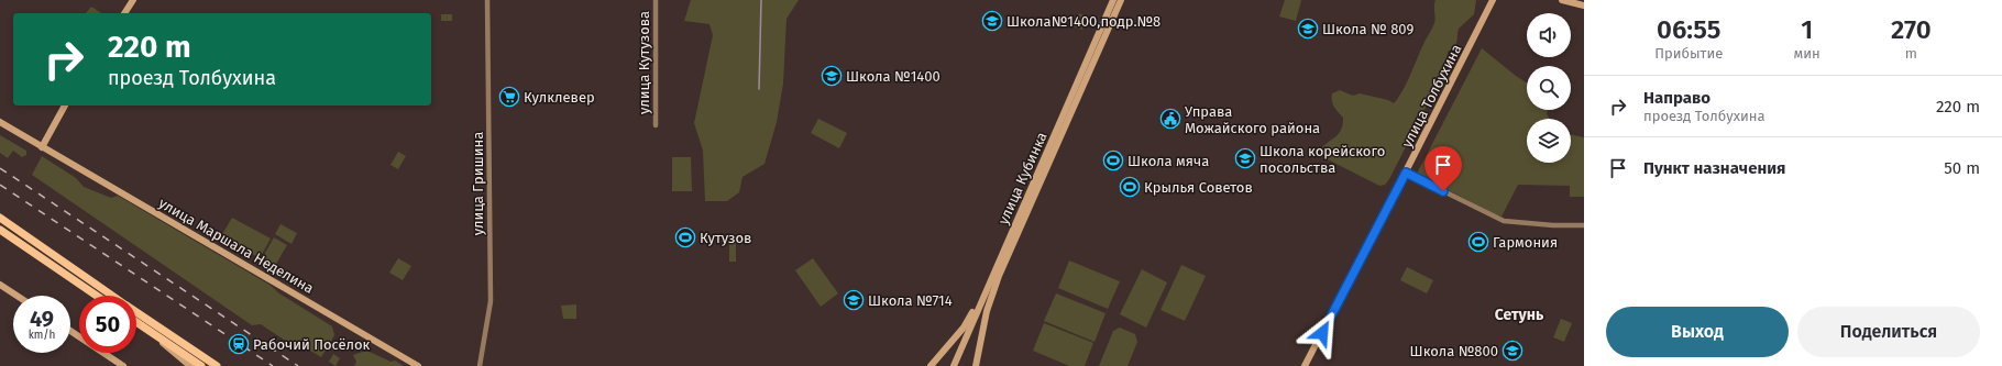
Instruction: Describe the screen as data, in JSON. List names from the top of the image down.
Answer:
{
  "streets": {
    "street": [
      "улица Кутузова",
      "улица Толбухина",
      "улица Кубинка",
      "улица Гришина",
      "улица Маршала Неделина"
    ]
  },
  "districts": ["Сетунь"],
  "places": {
    "school or university": [
      "Школа№1400,подр.№8",
      "Школа № 809",
      "Школа №1400",
      "Школа корейского посольства",
      "Школа №714",
      "Школа №800"
    ],
    "supermarket": ["Кулклевер"],
    "public building": ["Управа Можайского района"],
    "sports": [
      "Школа мяча",
      "Крылья Советов",
      "Кутузов",
      "Гармония"
    ],
    "station": ["Рабочий Посёлок"]
  },
  "page": {
    "eta": [
      "06:55",
      "Прибытие",
      "1",
      "мин",
      "270",
      "m"
    ],
    "turn": ["220 m", "проезд Толбухина"],
    "list": [
      {
        "name": "Направо",
        "note": "проезд Толбухина",
        "value": "220 m"
      },
      {
        "name": "Пункт назначения",
        "value": "50 m"
      }
    ],
    "speed": "49 km/h",
    "limit": "50",
    "buttons": ["Выход", "Поделиться"]
  }
}
